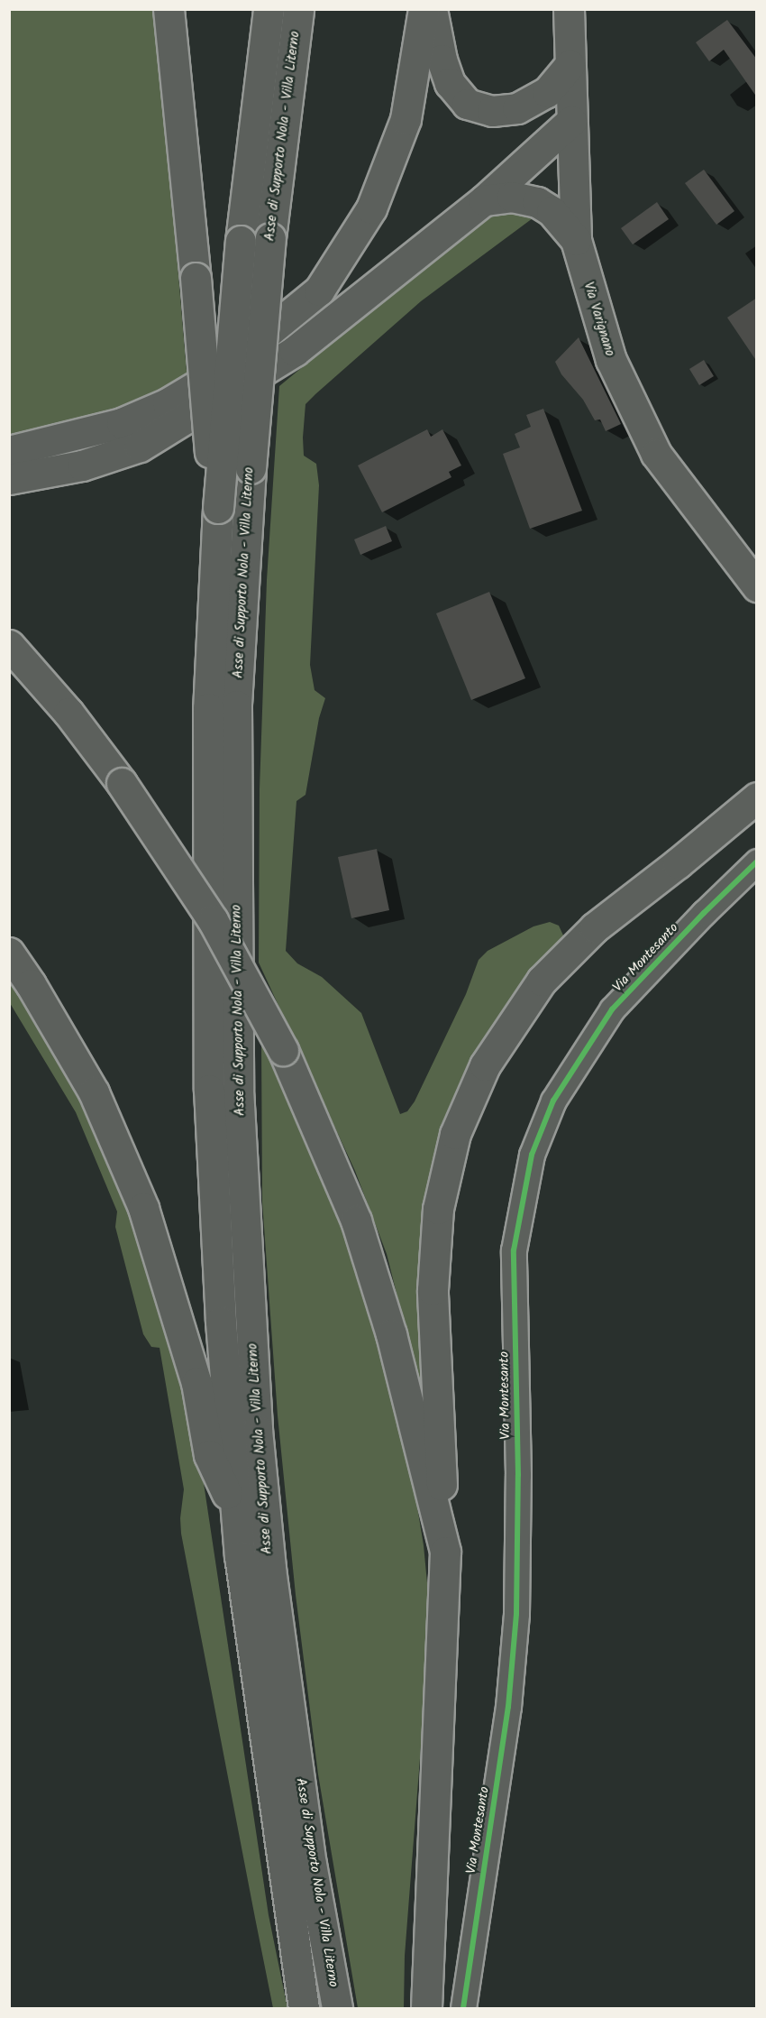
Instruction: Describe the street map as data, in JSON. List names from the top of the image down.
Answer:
{
  "streets": {
    "main road": ["Asse di Supporto Nola - Villa Literno", "Via Varignano"],
    "street": ["Via Montesanto"]
  }
}
